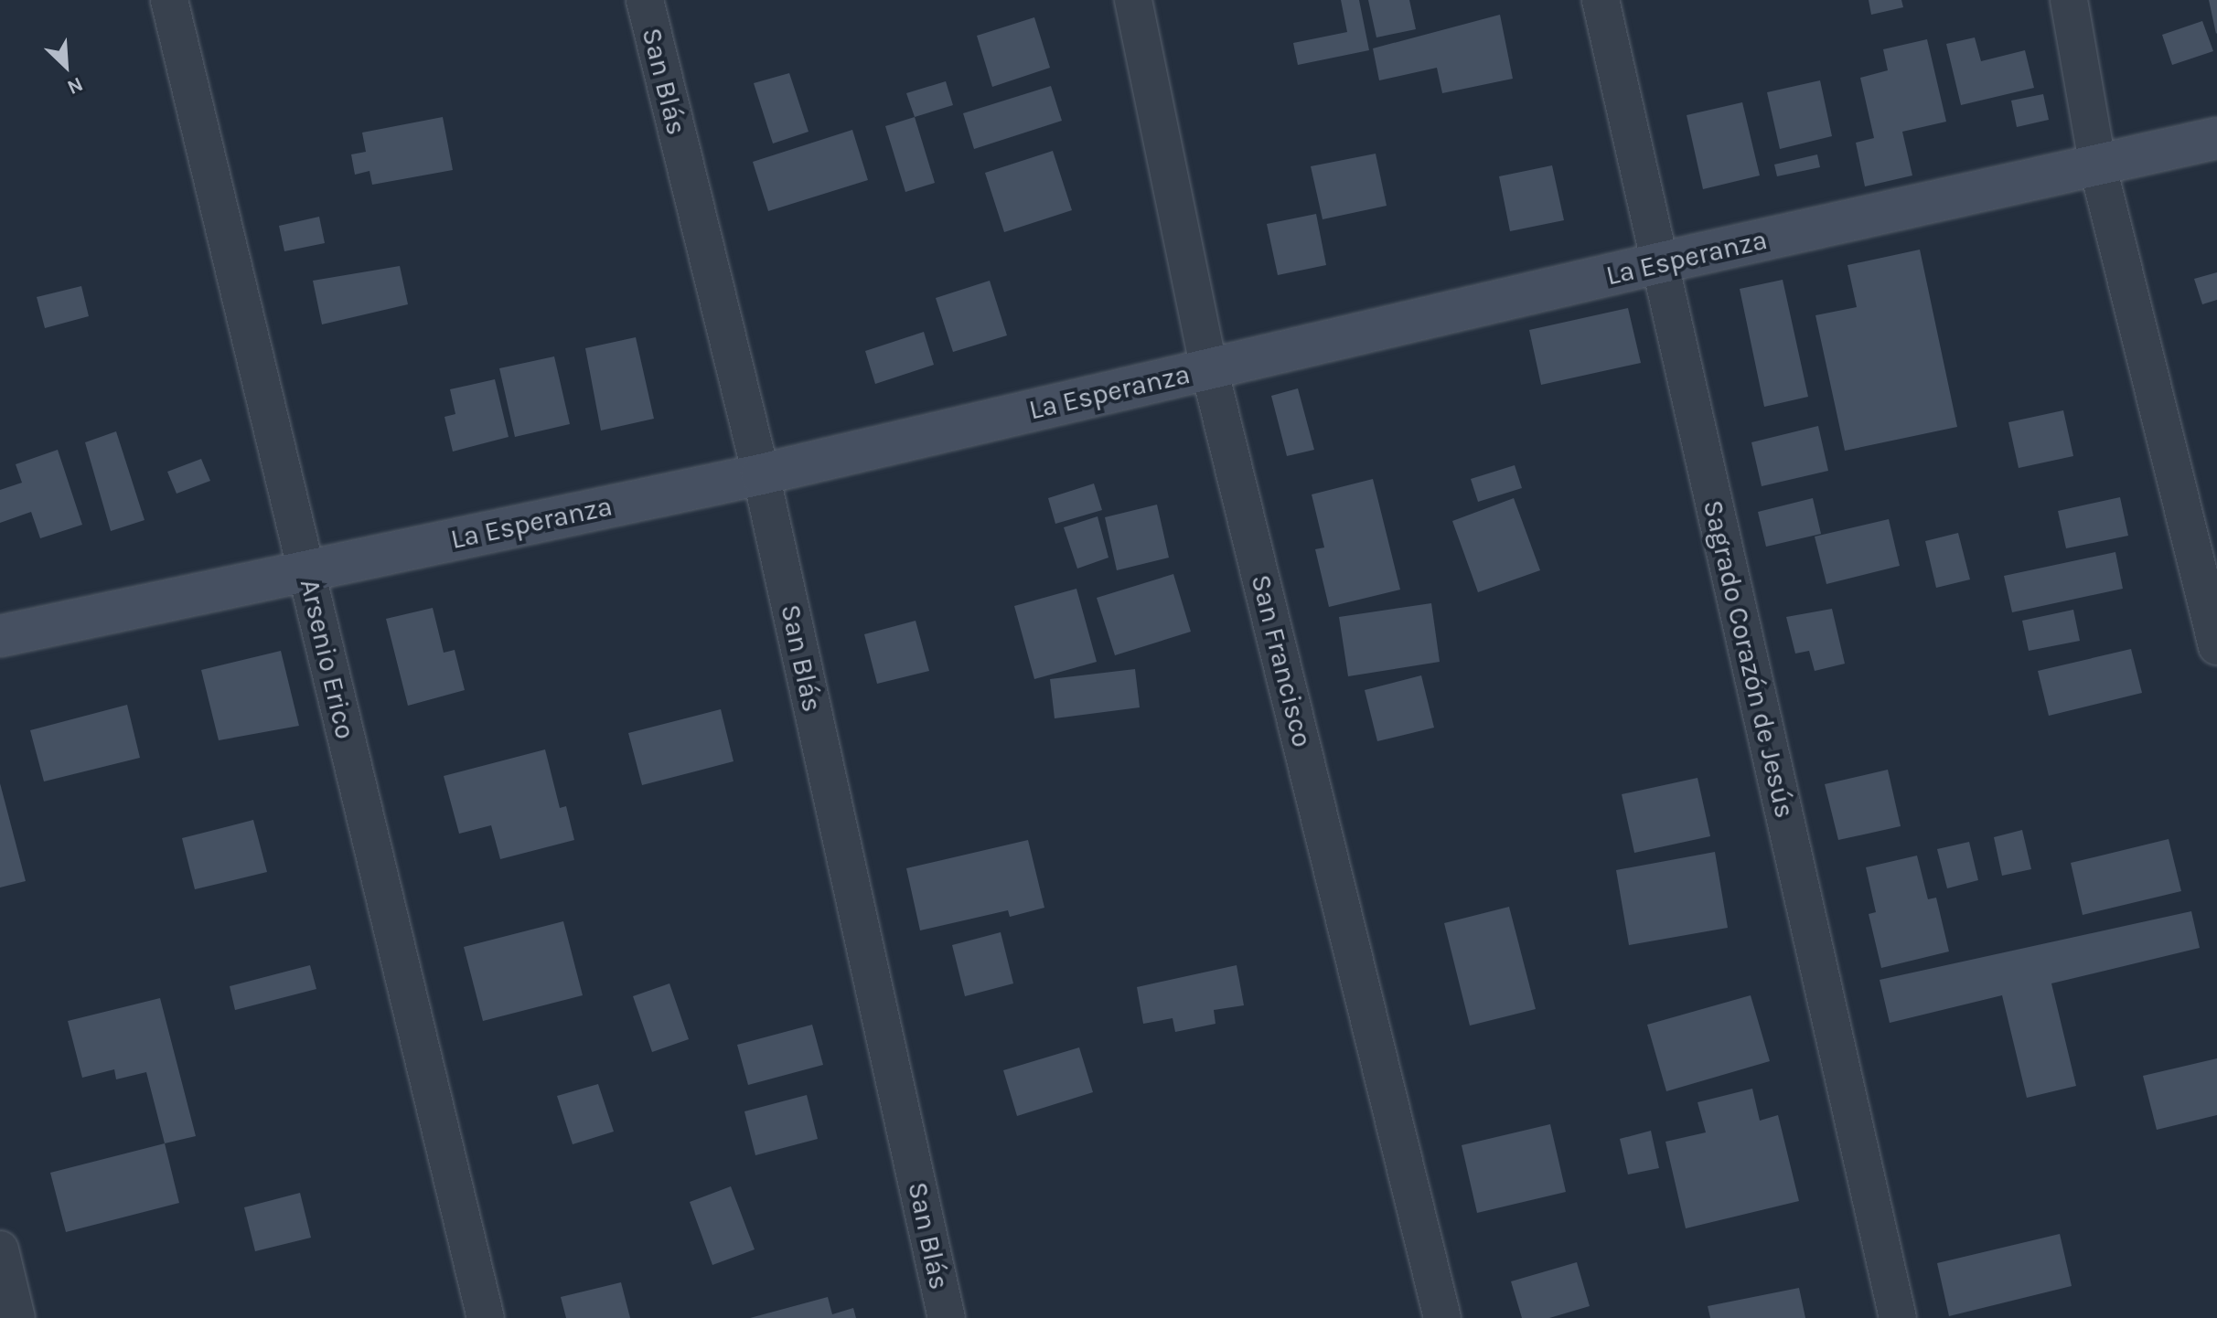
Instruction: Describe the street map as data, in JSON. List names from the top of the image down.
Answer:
{
  "streets": {
    "street": [
      "San Blás",
      "La Esperanza",
      "Arsenio Erico",
      "Sagrado Corazón de Jesús",
      "San Francisco"
    ]
  },
  "crossings": [
    ["San Blás", "La Esperanza"],
    ["La Esperanza", "Arsenio Erico"],
    ["La Esperanza", "Sagrado Corazón de Jesús"],
    ["La Esperanza", "San Francisco"]
  ],
  "north": "bottom right"
}
